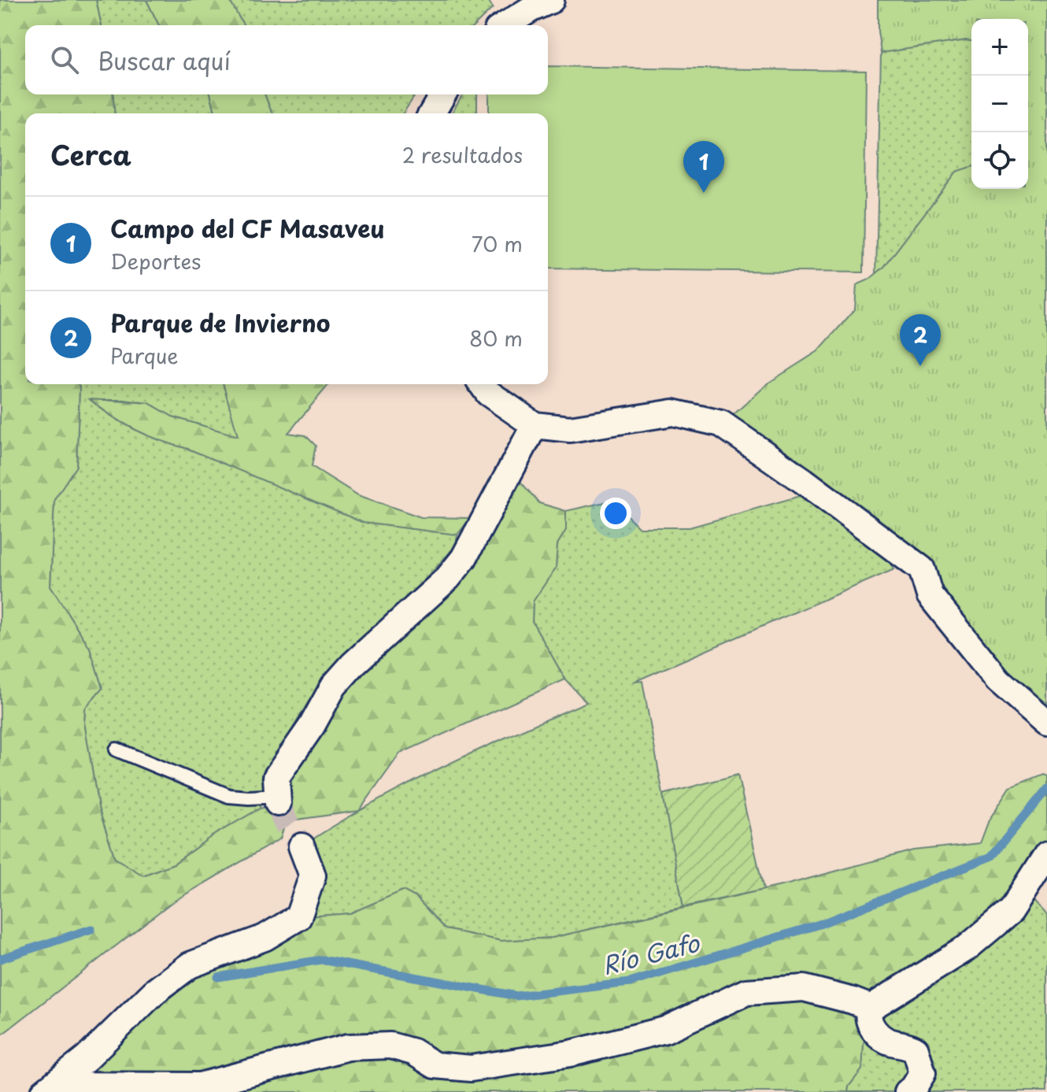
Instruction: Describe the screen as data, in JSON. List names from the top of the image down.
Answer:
{
  "water": ["Río Gafo"],
  "page": {
    "map_buttons": ["+", "−"],
    "search": "Buscar aquí",
    "heading": ["Cerca", "2 resultados"],
    "pins": ["1", "2"],
    "list": [
      {
        "mark": "1",
        "name": "Campo del CF Masaveu",
        "note": "Deportes",
        "value": "70 m"
      },
      {
        "mark": "2",
        "name": "Parque de Invierno",
        "note": "Parque",
        "value": "80 m"
      }
    ]
  }
}
